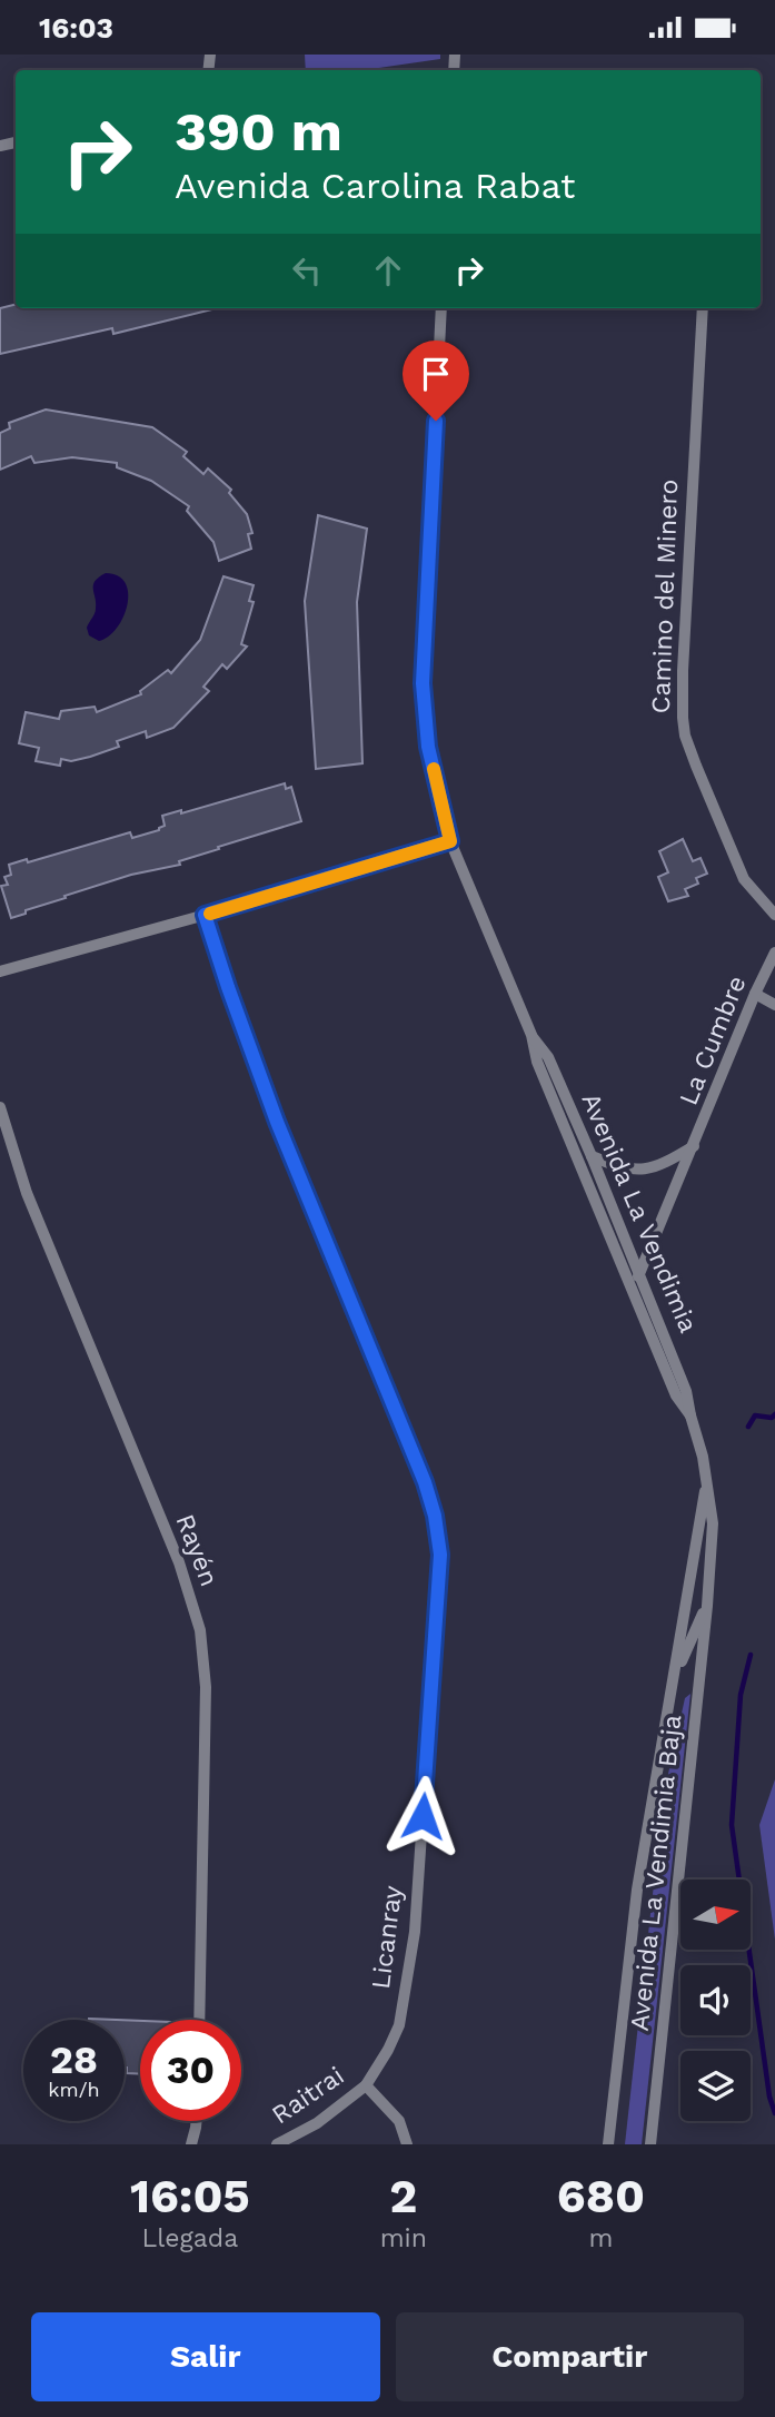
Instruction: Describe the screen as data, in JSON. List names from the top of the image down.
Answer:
{
  "streets": {
    "street": [
      "Camino del Minero",
      "La Cumbre",
      "Avenida La Vendimia",
      "Rayén",
      "Avenida La Vendimia Baja",
      "Licanray",
      "Raitrai"
    ]
  },
  "crossings": [
    ["La Cumbre", "Avenida La Vendimia"],
    ["Avenida La Vendimia", "Avenida La Vendimia Baja"],
    ["Licanray", "Raitrai"]
  ],
  "north": "right",
  "page": {
    "status": "16:03",
    "turn": ["390 m", "Avenida Carolina Rabat"],
    "speed": "28 km/h",
    "limit": "30",
    "eta": [
      "16:05",
      "Llegada",
      "2",
      "min",
      "680",
      "m"
    ],
    "buttons": ["Salir", "Compartir"]
  }
}
